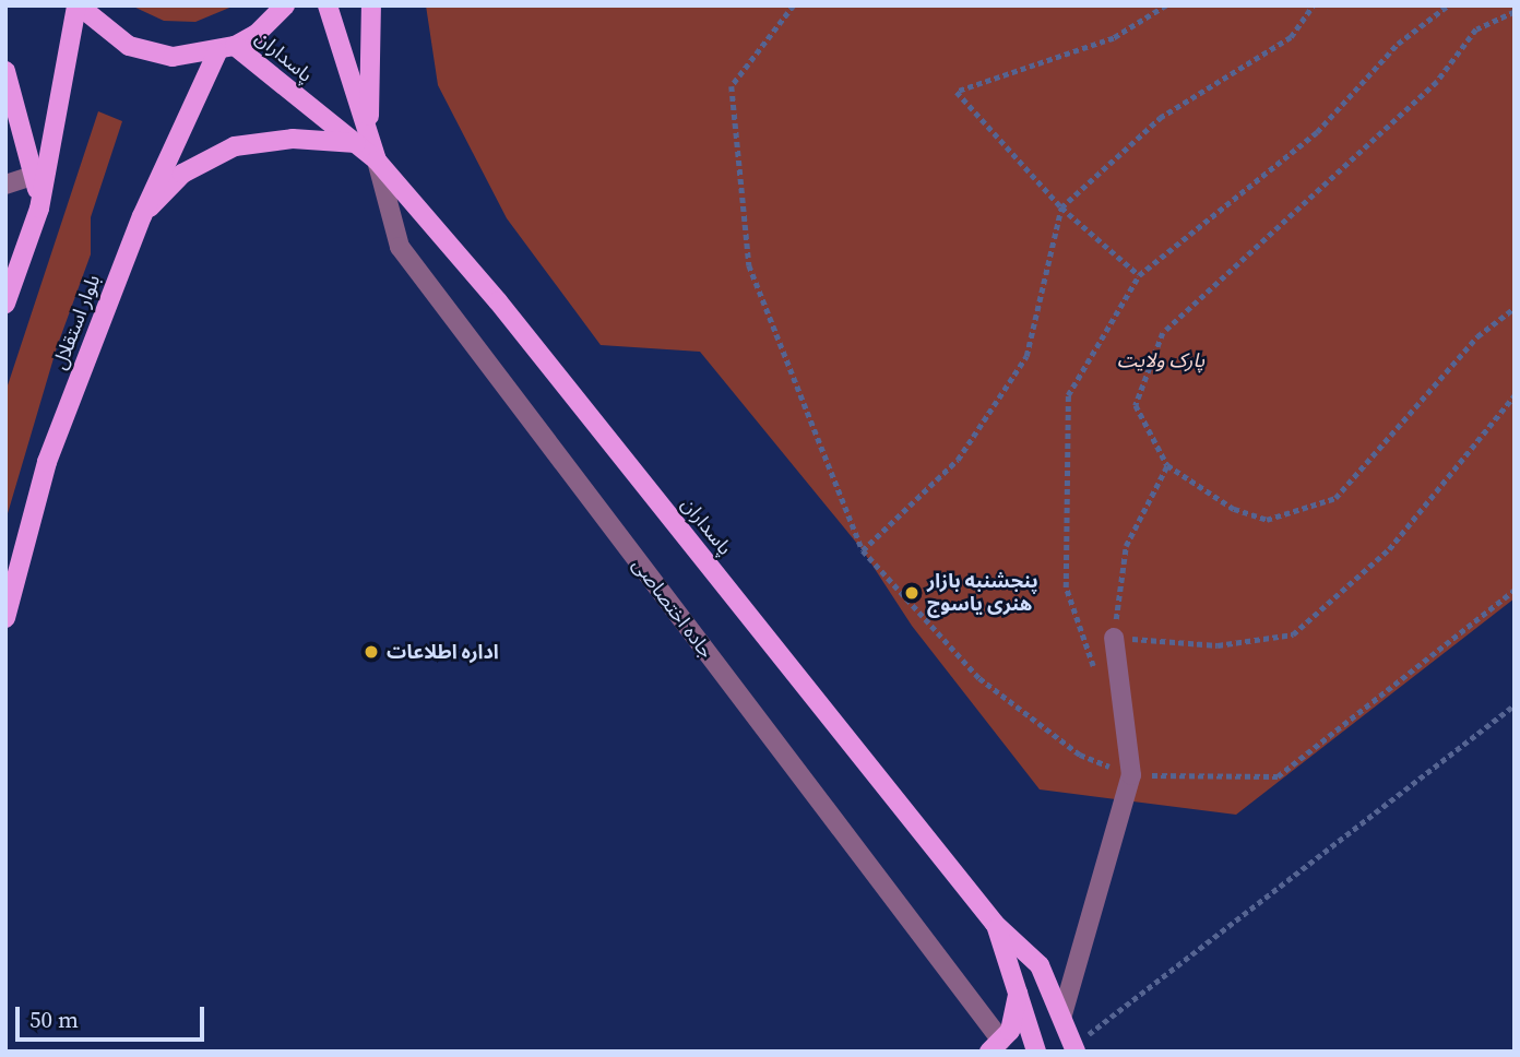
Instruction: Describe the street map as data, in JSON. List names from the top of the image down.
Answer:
{
  "streets": {
    "main road": ["پاسداران", "بلوار استقلال"],
    "street": ["جاده اختصاصی"]
  },
  "crossings": [
    ["پاسداران", "بلوار استقلال"],
    ["پاسداران", "جاده اختصاصی"]
  ],
  "parks": ["پارک ولایت"],
  "places": ["پنجشنبه بازار هنری یاسوج", "اداره اطلاعات"],
  "scale_bar": "50 m"
}
